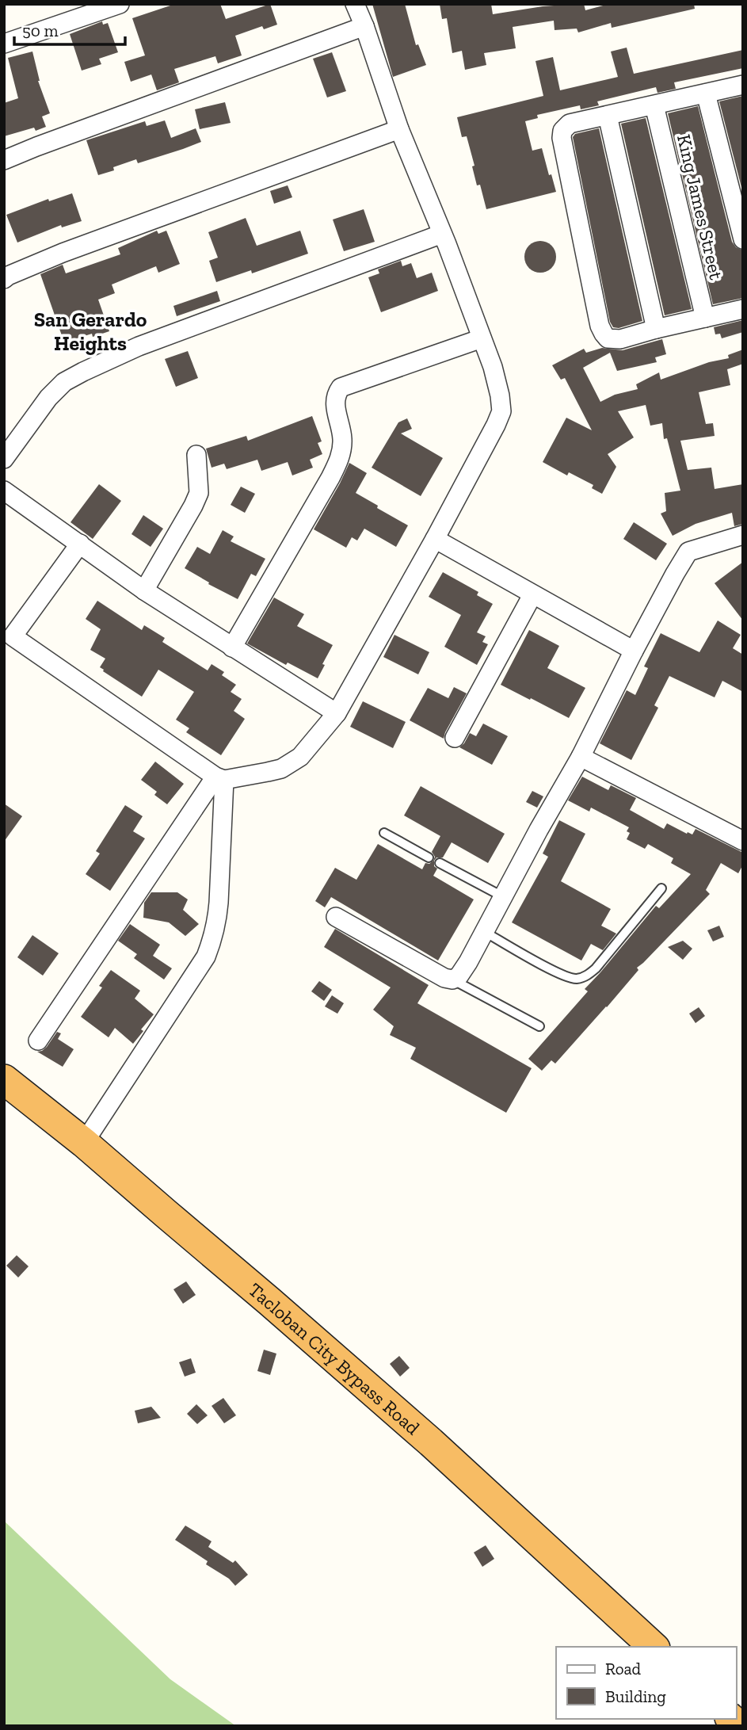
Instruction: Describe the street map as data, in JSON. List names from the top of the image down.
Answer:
{
  "streets": {
    "highway": ["Tacloban City Bypass Road"],
    "street": ["King James Street"]
  },
  "districts": ["San Gerardo Heights"],
  "legend": ["Road", "Building"],
  "scale_bar": "50 m"
}
